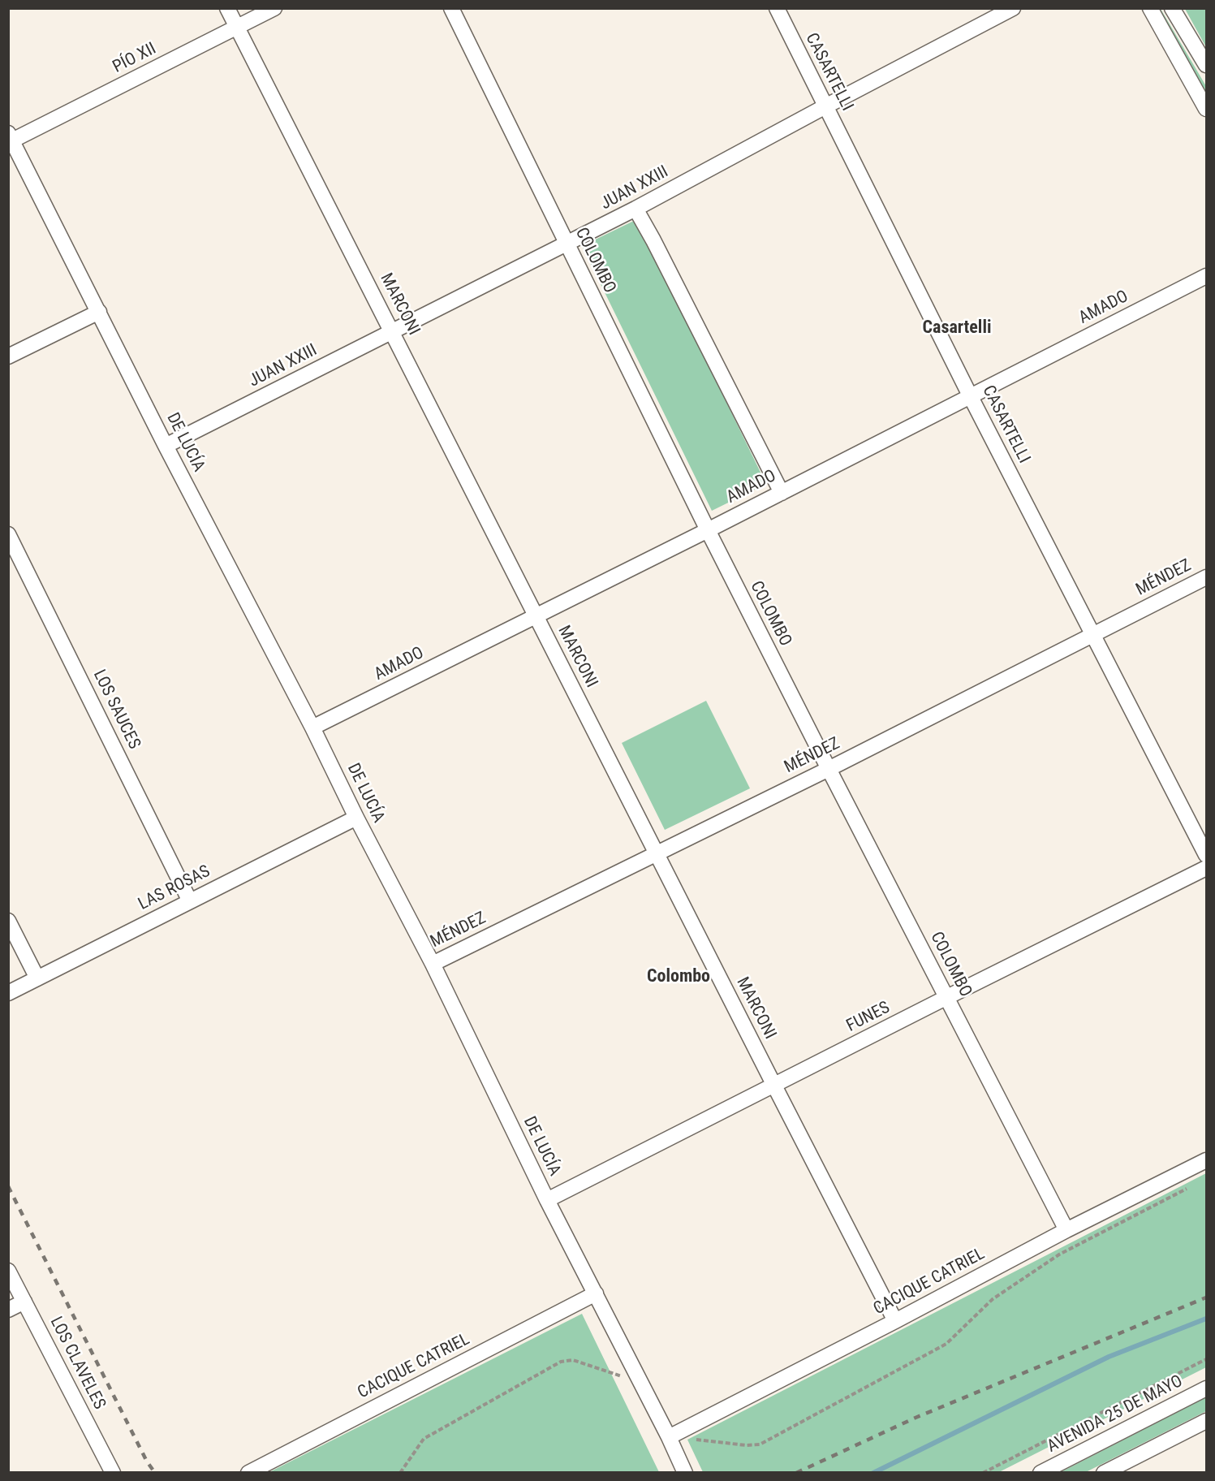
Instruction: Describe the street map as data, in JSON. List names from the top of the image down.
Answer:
{
  "streets": {
    "street": [
      "PÍO XII",
      "CASARTELLI",
      "JUAN XXIII",
      "COLOMBO",
      "MARCONI",
      "AMADO",
      "DE LUCÍA",
      "MÉNDEZ",
      "LOS SAUCES",
      "LAS ROSAS",
      "FUNES",
      "CACIQUE CATRIEL",
      "LOS CLAVELES",
      "AVENIDA 25 DE MAYO"
    ]
  },
  "crossings": [
    ["PÍO XII", "MARCONI"],
    ["PÍO XII", "DE LUCÍA"],
    ["CASARTELLI", "JUAN XXIII"],
    ["CASARTELLI", "AMADO"],
    ["CASARTELLI", "MÉNDEZ"],
    ["JUAN XXIII", "COLOMBO"],
    ["JUAN XXIII", "MARCONI"],
    ["JUAN XXIII", "DE LUCÍA"],
    ["COLOMBO", "AMADO"],
    ["COLOMBO", "MÉNDEZ"],
    ["COLOMBO", "FUNES"],
    ["COLOMBO", "CACIQUE CATRIEL"],
    ["MARCONI", "AMADO"],
    ["MARCONI", "MÉNDEZ"],
    ["MARCONI", "FUNES"],
    ["MARCONI", "CACIQUE CATRIEL"],
    ["AMADO", "DE LUCÍA"],
    ["DE LUCÍA", "MÉNDEZ"],
    ["DE LUCÍA", "LAS ROSAS"],
    ["DE LUCÍA", "FUNES"],
    ["DE LUCÍA", "CACIQUE CATRIEL"],
    ["LOS SAUCES", "LAS ROSAS"]
  ],
  "districts": ["Casartelli", "Colombo"]
}
